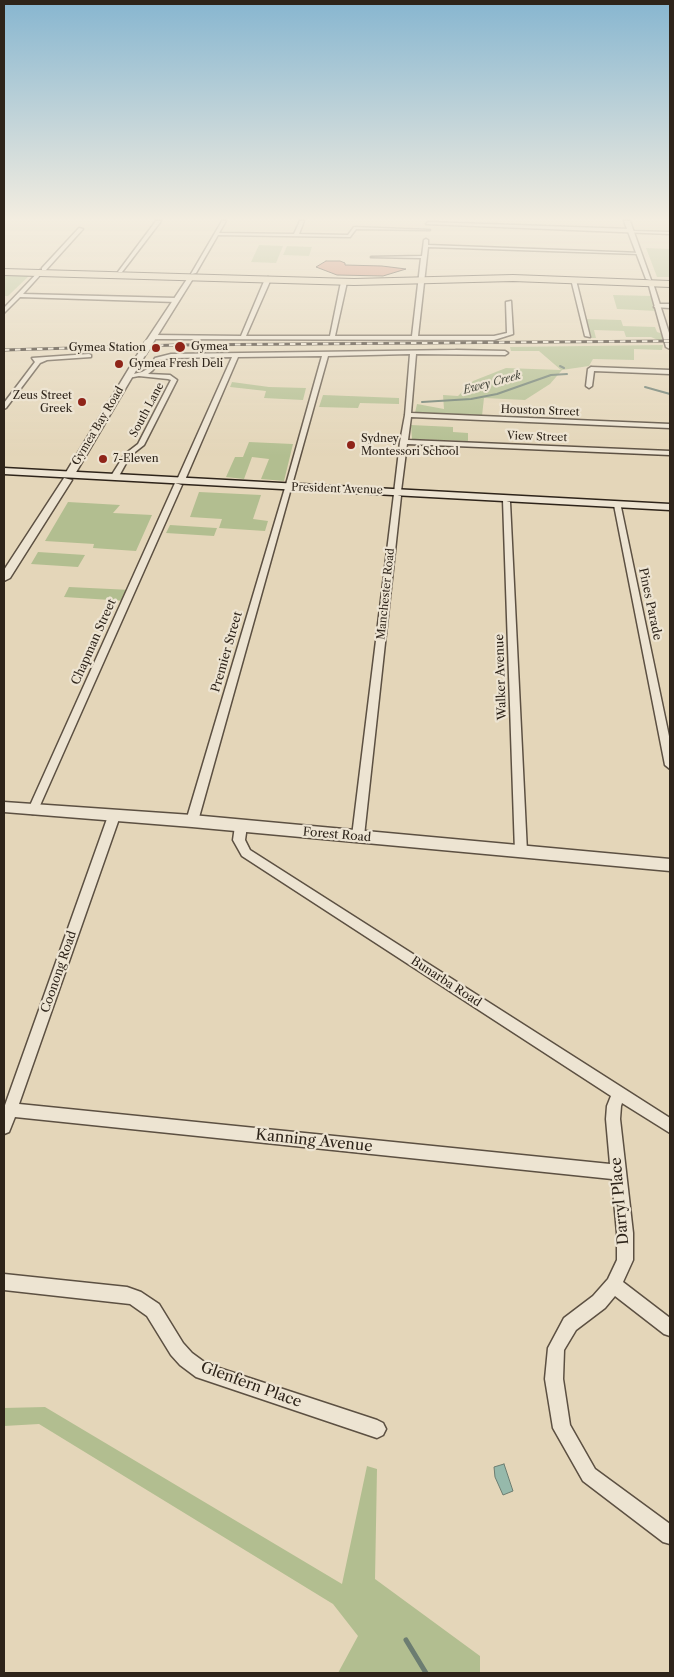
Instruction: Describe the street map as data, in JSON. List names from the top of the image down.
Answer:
{
  "streets": {
    "main road": ["President Avenue"],
    "street": [
      "South Lane",
      "Houston Street",
      "Gymea Bay Road",
      "View Street",
      "Manchester Road",
      "Pines Parade",
      "Chapman Street",
      "Premier Street",
      "Walker Avenue",
      "Forest Road",
      "Coonong Road",
      "Bunarba Road",
      "Kanning Avenue",
      "Darryl Place",
      "Glenfern Place"
    ]
  },
  "crossings": [
    ["South Lane", "President Avenue"],
    ["Houston Street", "Manchester Road"],
    ["Gymea Bay Road", "President Avenue"],
    ["View Street", "Manchester Road"],
    ["President Avenue", "Manchester Road"],
    ["President Avenue", "Pines Parade"],
    ["President Avenue", "Chapman Street"],
    ["President Avenue", "Premier Street"],
    ["President Avenue", "Walker Avenue"],
    ["Manchester Road", "Forest Road"],
    ["Chapman Street", "Forest Road"],
    ["Premier Street", "Forest Road"],
    ["Walker Avenue", "Forest Road"],
    ["Forest Road", "Coonong Road"],
    ["Forest Road", "Bunarba Road"],
    ["Coonong Road", "Kanning Avenue"],
    ["Bunarba Road", "Darryl Place"],
    ["Kanning Avenue", "Darryl Place"]
  ],
  "water": ["Ewey Creek"],
  "places": [
    "Gymea",
    "Gymea Station",
    "Gymea Fresh Deli",
    "Zeus Street Greek",
    "Sydney Montessori School",
    "7-Eleven"
  ]
}
